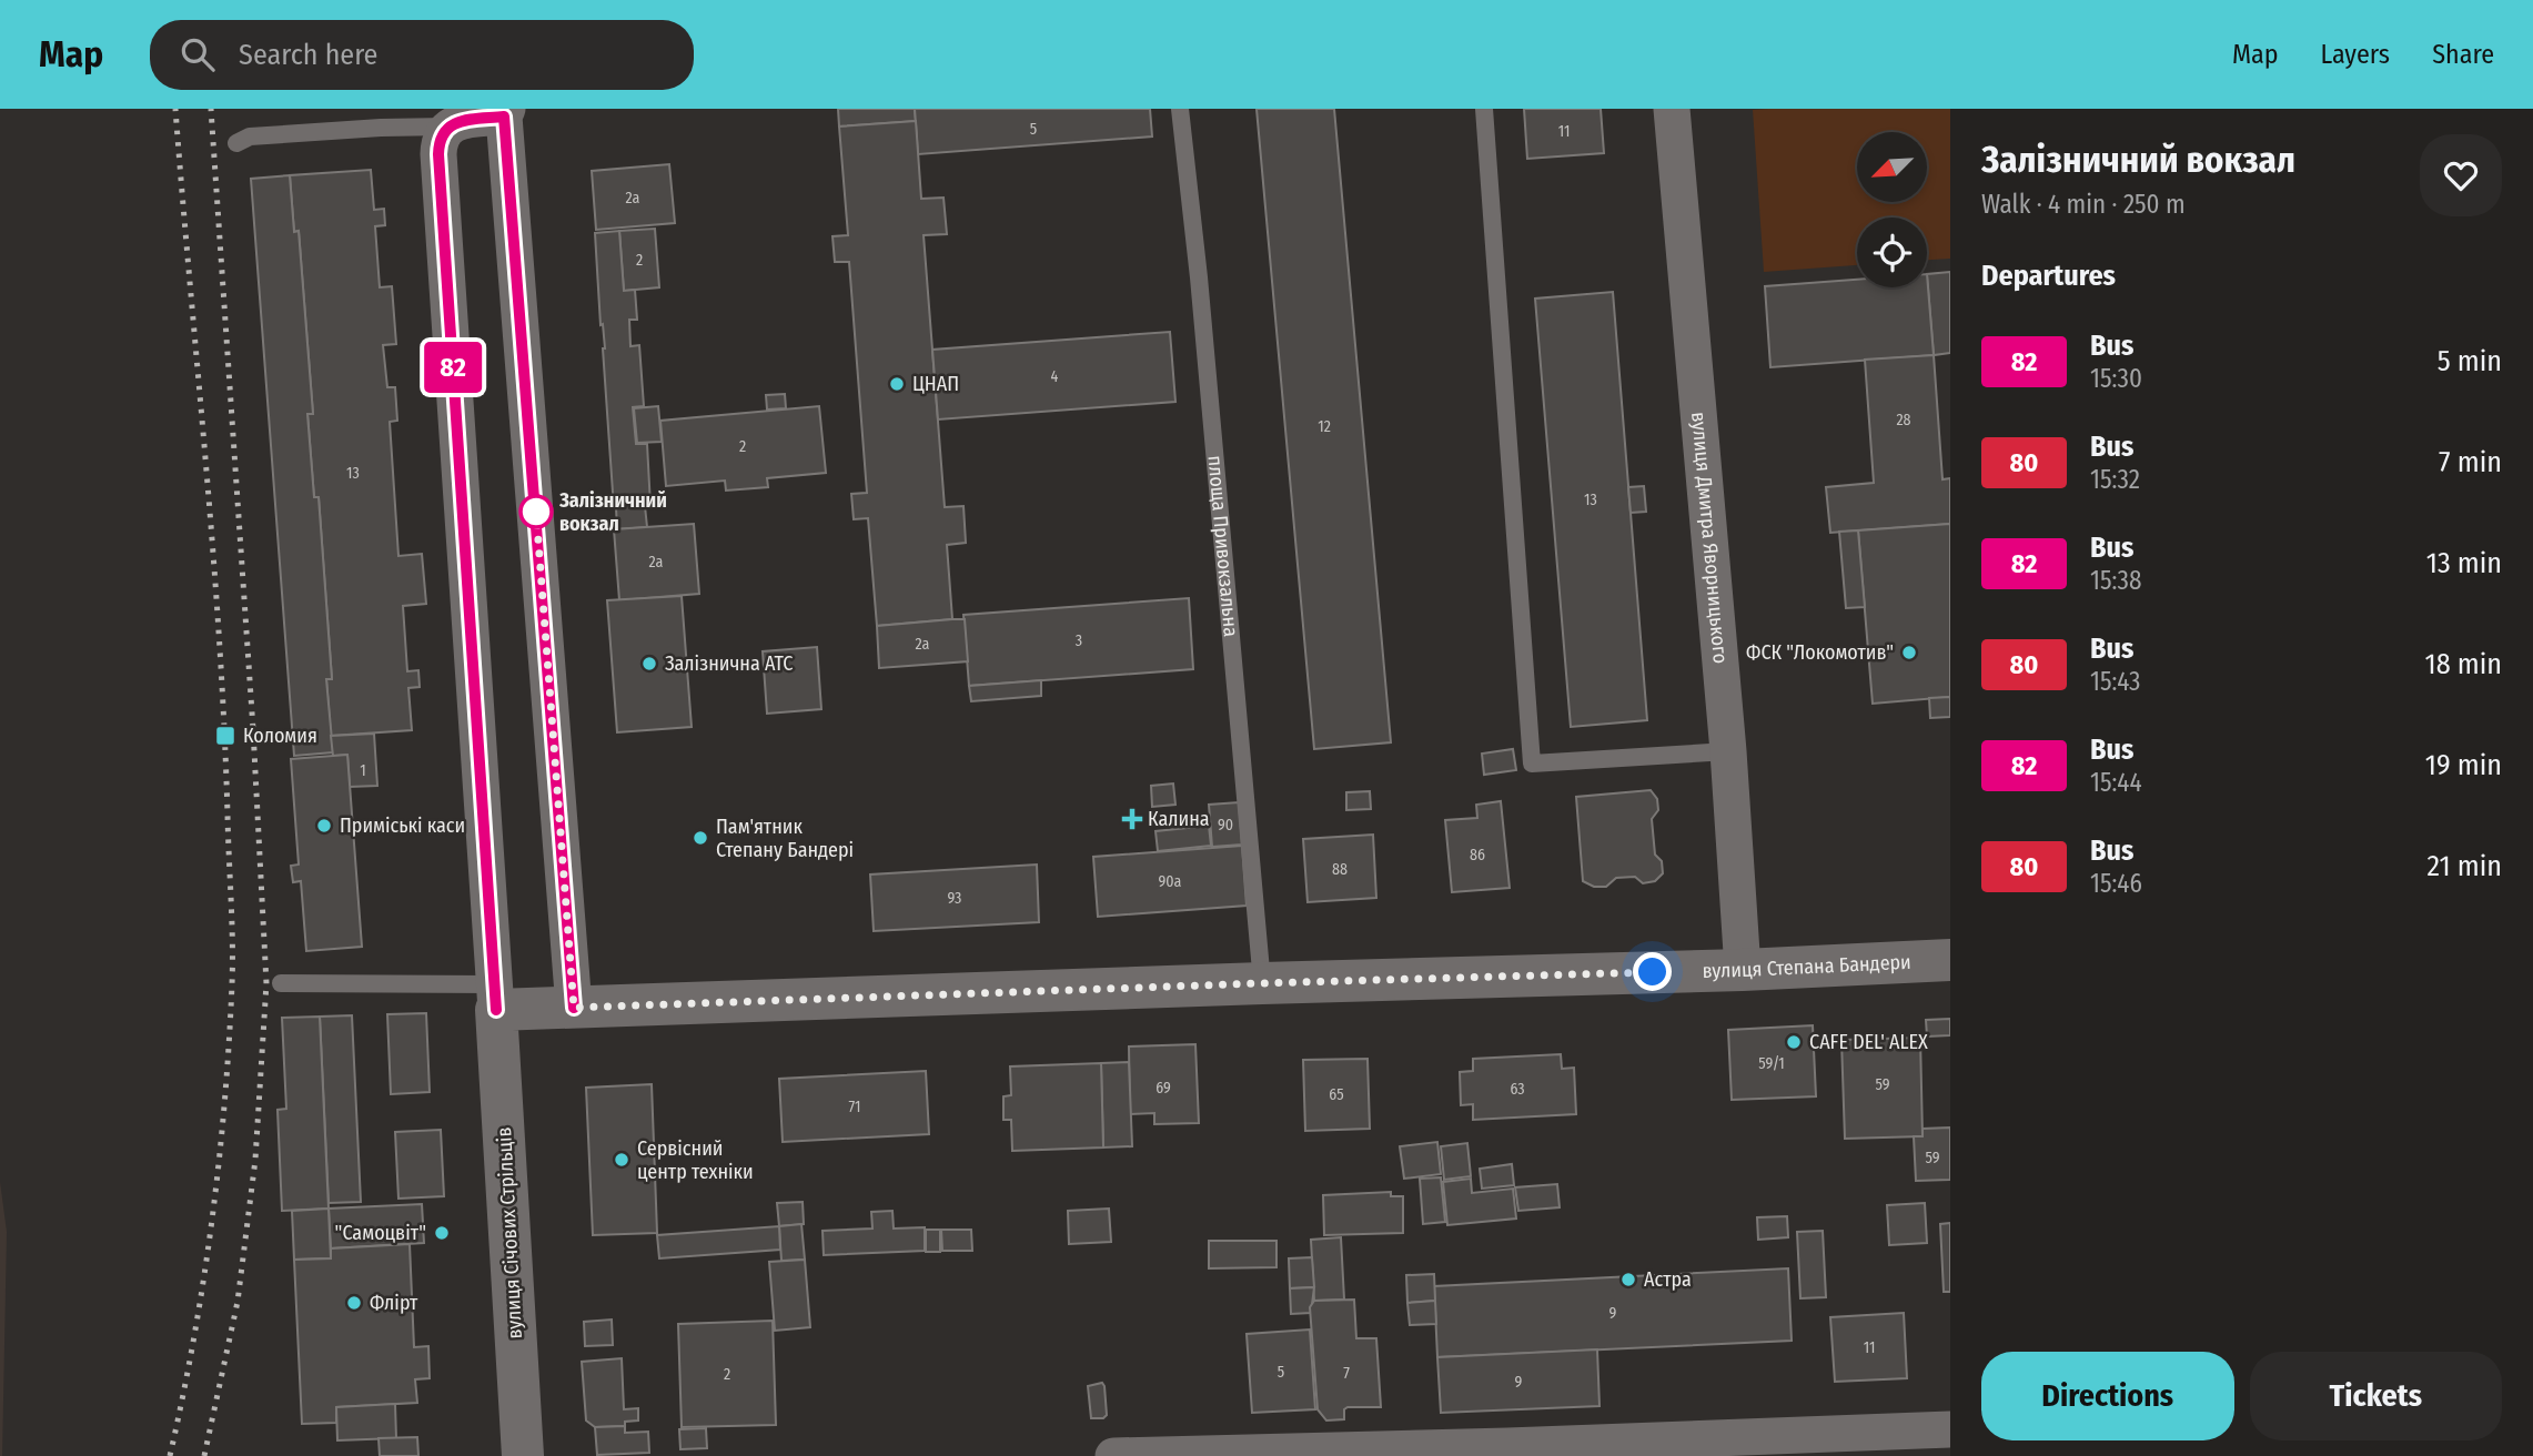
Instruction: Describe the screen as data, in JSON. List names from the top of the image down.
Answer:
{
  "streets": {
    "street": ["вулиця Дмитра Яворницького", "вулиця Степана Бандери", "вулиця Січових Стрільців"],
    "lane": ["площа Привокзальна"]
  },
  "crossings": [
    ["вулиця Дмитра Яворницького", "вулиця Степана Бандери"],
    ["площа Привокзальна", "вулиця Степана Бандери"],
    ["вулиця Степана Бандери", "вулиця Січових Стрільців"]
  ],
  "places": {
    "other": [
      "ЦНАП",
      "Залізничний вокзал",
      "ФСК \"Локомотив\"",
      "Залізнична АТС",
      "Приміські каси",
      "Пам'ятник Степану Бандері",
      "CAFE DEL' ALEX",
      "Сервісний центр техніки",
      "\"Самоцвіт\"",
      "Астра",
      "Флірт"
    ],
    "transit": ["Коломия"],
    "health": ["Калина"]
  },
  "lines": ["bus line 82"],
  "house_numbers": [
    "5",
    "11",
    "2а",
    "2",
    "4",
    "28",
    "12",
    "2",
    "13",
    "13",
    "2а",
    "3",
    "2а",
    "1",
    "90",
    "86",
    "88",
    "90а",
    "93",
    "59/1",
    "59",
    "69",
    "63",
    "65",
    "71",
    "59",
    "9",
    "11",
    "5",
    "7",
    "2",
    "9"
  ],
  "north": "bottom left",
  "page": {
    "header": "Map",
    "search": "Search here",
    "nav": ["Map", "Layers", "Share"],
    "on_map": "82",
    "heading": [
      ["Залізничний вокзал", "Walk · 4 min · 250 m"],
      "Departures"
    ],
    "list": [
      {
        "mark": "82",
        "name": "Bus",
        "note": "15:30",
        "value": "5 min"
      },
      {
        "mark": "80",
        "name": "Bus",
        "note": "15:32",
        "value": "7 min"
      },
      {
        "mark": "82",
        "name": "Bus",
        "note": "15:38",
        "value": "13 min"
      },
      {
        "mark": "80",
        "name": "Bus",
        "note": "15:43",
        "value": "18 min"
      },
      {
        "mark": "82",
        "name": "Bus",
        "note": "15:44",
        "value": "19 min"
      },
      {
        "mark": "80",
        "name": "Bus",
        "note": "15:46",
        "value": "21 min"
      }
    ],
    "buttons": ["Directions", "Tickets"]
  }
}
